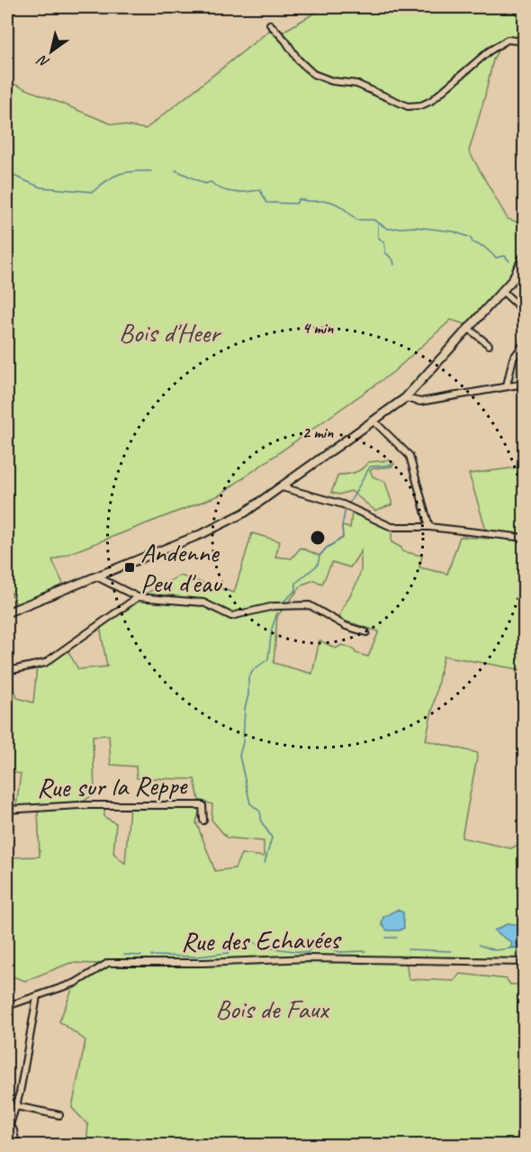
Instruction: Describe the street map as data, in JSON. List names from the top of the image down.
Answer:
{
  "streets": {
    "street": ["Rue sur la Reppe", "Rue des Echavées"]
  },
  "parks": ["Bois d'Heer", "Bois de Faux"],
  "places": {
    "transit": ["Andenne Peu d'eau"]
  },
  "north": "bottom left",
  "rings": ["4 min", "2 min"]
}
